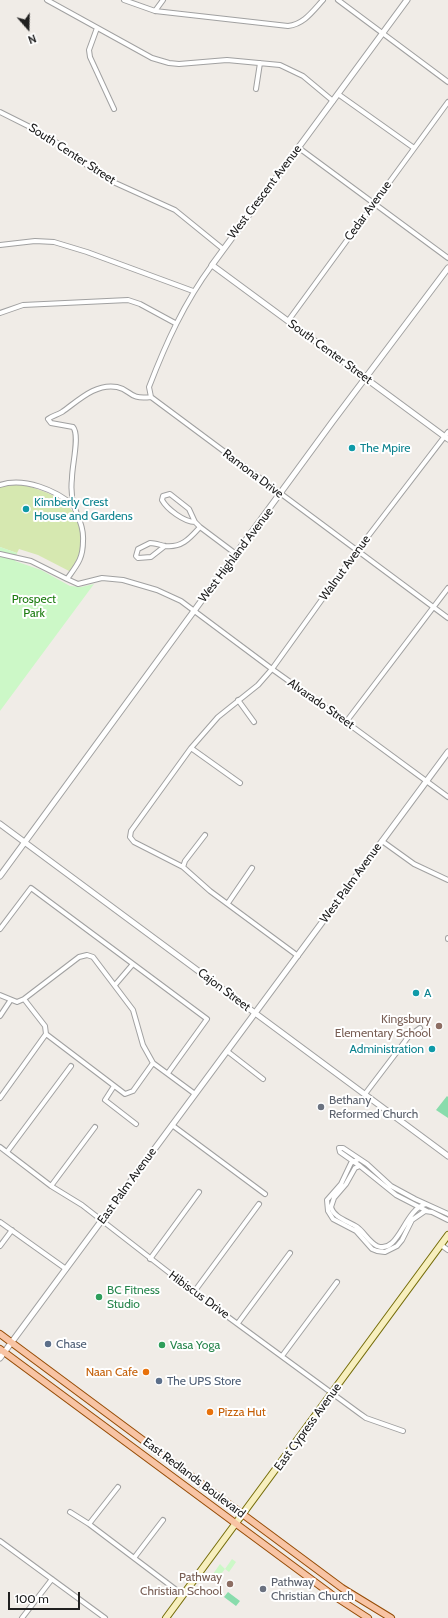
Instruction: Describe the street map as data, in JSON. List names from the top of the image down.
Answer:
{
  "streets": {
    "main road": ["East Cypress Avenue", "East Redlands Boulevard"],
    "street": [
      "South Center Street",
      "West Crescent Avenue",
      "Cedar Avenue",
      "Ramona Drive",
      "West Highland Avenue",
      "Walnut Avenue",
      "Alvarado Street",
      "West Palm Avenue",
      "Cajon Street",
      "East Palm Avenue",
      "Hibiscus Drive"
    ]
  },
  "crossings": [
    ["South Center Street", "West Crescent Avenue"],
    ["South Center Street", "Cedar Avenue"],
    ["South Center Street", "West Highland Avenue"],
    ["South Center Street", "Walnut Avenue"],
    ["West Crescent Avenue", "Ramona Drive"],
    ["Ramona Drive", "West Highland Avenue"],
    ["Ramona Drive", "Walnut Avenue"],
    ["West Highland Avenue", "Alvarado Street"],
    ["West Highland Avenue", "Cajon Street"],
    ["Walnut Avenue", "Alvarado Street"],
    ["Alvarado Street", "West Palm Avenue"],
    ["West Palm Avenue", "Cajon Street"],
    ["West Palm Avenue", "East Palm Avenue"],
    ["Cajon Street", "East Palm Avenue"],
    ["East Palm Avenue", "Hibiscus Drive"],
    ["East Palm Avenue", "East Redlands Boulevard"],
    ["Hibiscus Drive", "East Cypress Avenue"],
    ["East Cypress Avenue", "East Redlands Boulevard"]
  ],
  "parks": ["Prospect Park"],
  "places": [
    "The Mpire",
    "Kimberly Crest House and Gardens",
    "A",
    "Kingsbury Elementary School",
    "Administration",
    "Bethany Reformed Church",
    "BC Fitness Studio",
    "Chase",
    "Vasa Yoga",
    "Naan Cafe",
    "The UPS Store",
    "Pizza Hut",
    "Pathway Christian School",
    "Pathway Christian Church"
  ],
  "scale_bar": "100 m",
  "north": "bottom"
}
